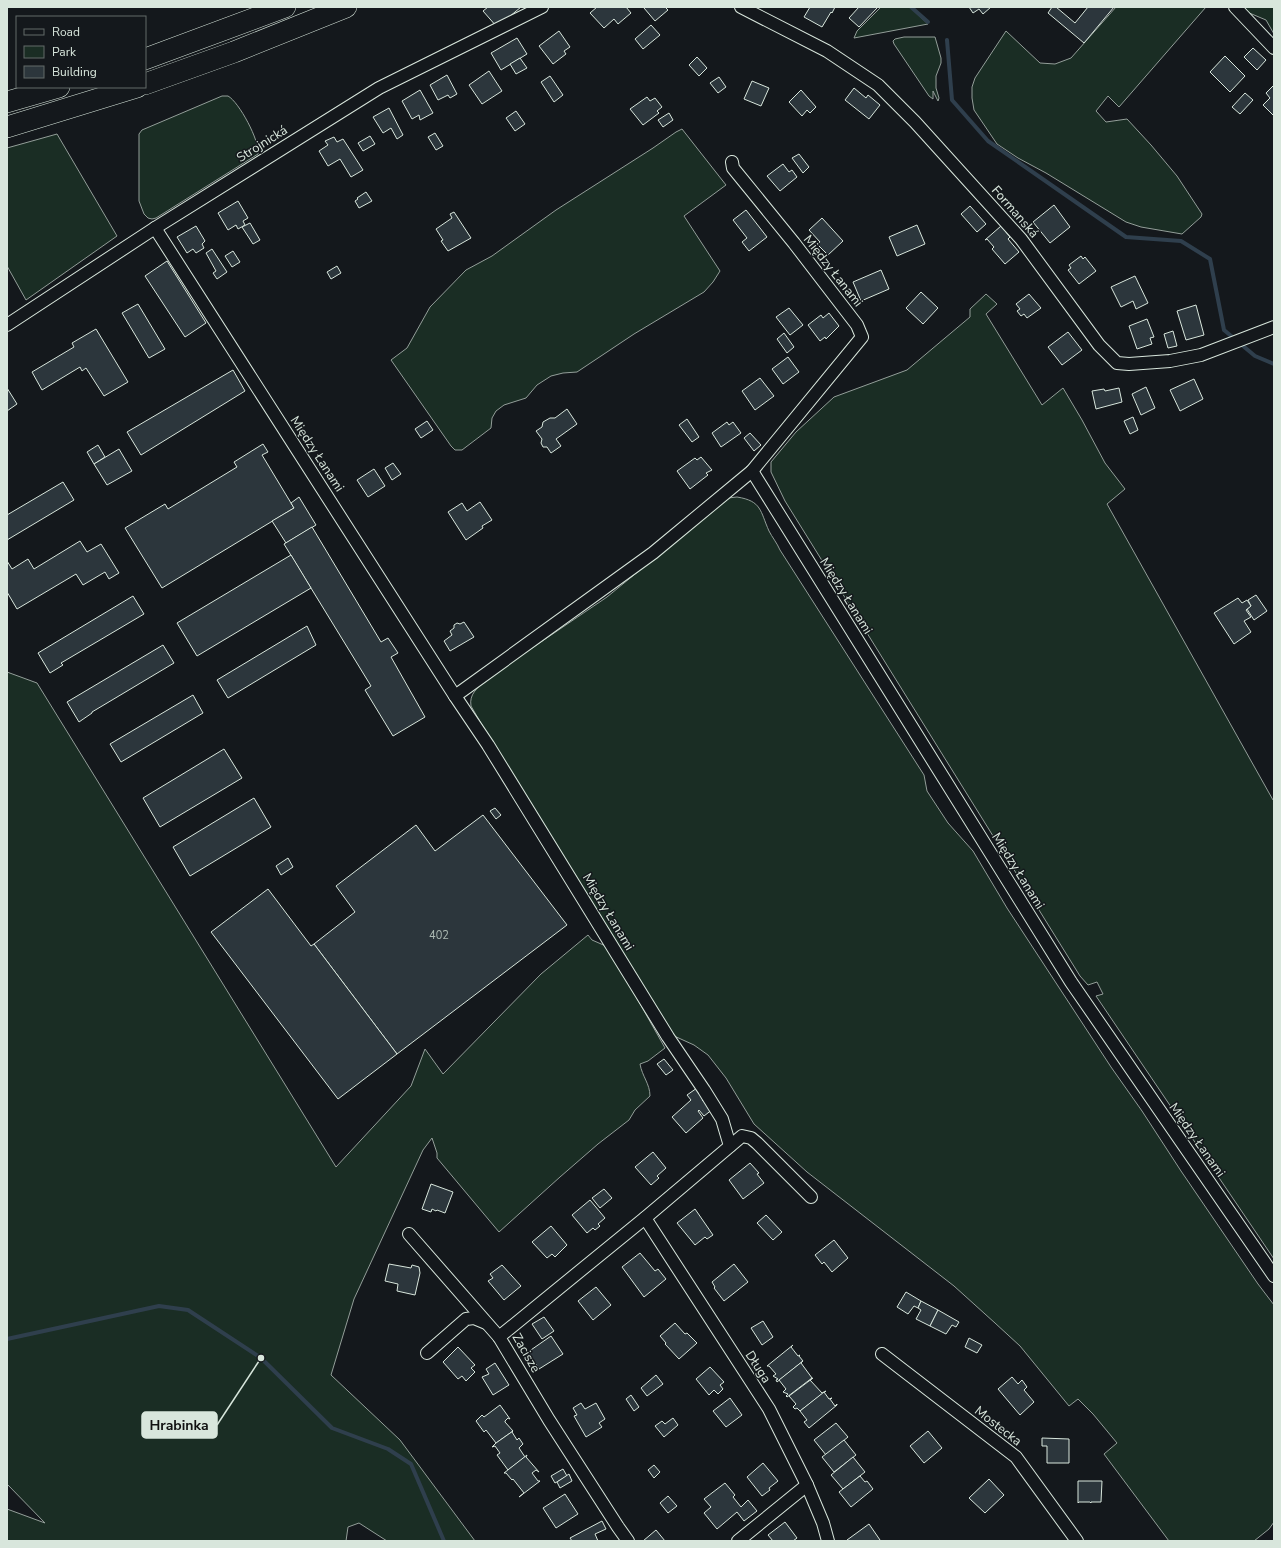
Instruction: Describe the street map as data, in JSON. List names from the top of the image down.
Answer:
{
  "streets": {
    "street": [
      "Strojnická",
      "Formanská",
      "Między Łanami",
      "Zacisze",
      "Długa",
      "Mostecka"
    ]
  },
  "crossings": [
    ["Strojnická", "Między Łanami"],
    ["Zacisze", "Długa"]
  ],
  "places": ["Hrabinka"],
  "house_numbers": ["402"],
  "legend": ["Road", "Park", "Building"]
}
